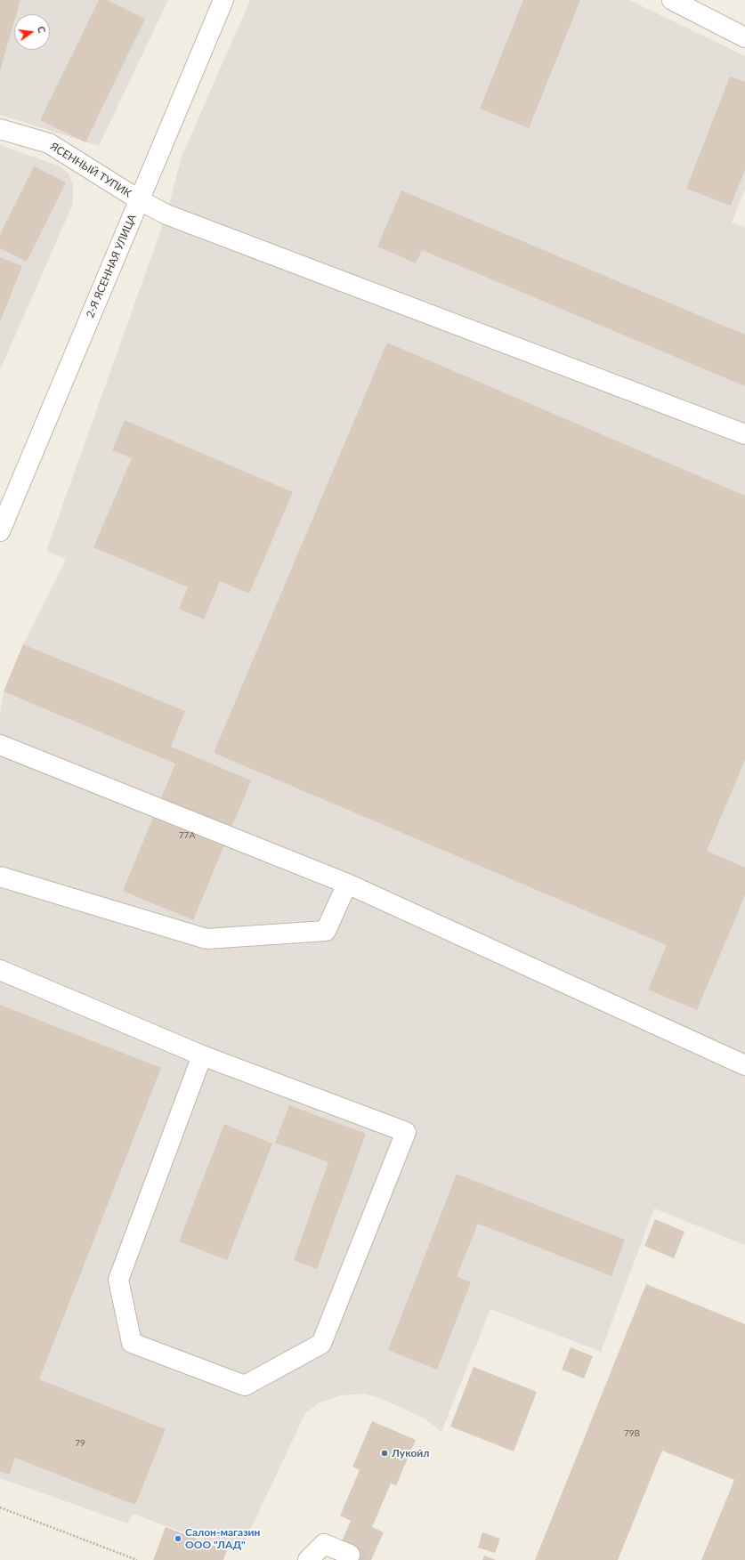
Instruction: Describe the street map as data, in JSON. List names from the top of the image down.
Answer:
{
  "streets": {
    "street": ["ЯСЕННЫЙ ТУПИК", "2-Я ЯСЕННАЯ УЛИЦА"]
  },
  "crossings": [
    ["ЯСЕННЫЙ ТУПИК", "2-Я ЯСЕННАЯ УЛИЦА"]
  ],
  "places": ["Лукойл", "Салон-магазин ООО \"ЛАД\""],
  "house_numbers": ["77А", "79В", "79"],
  "north": "right"
}
